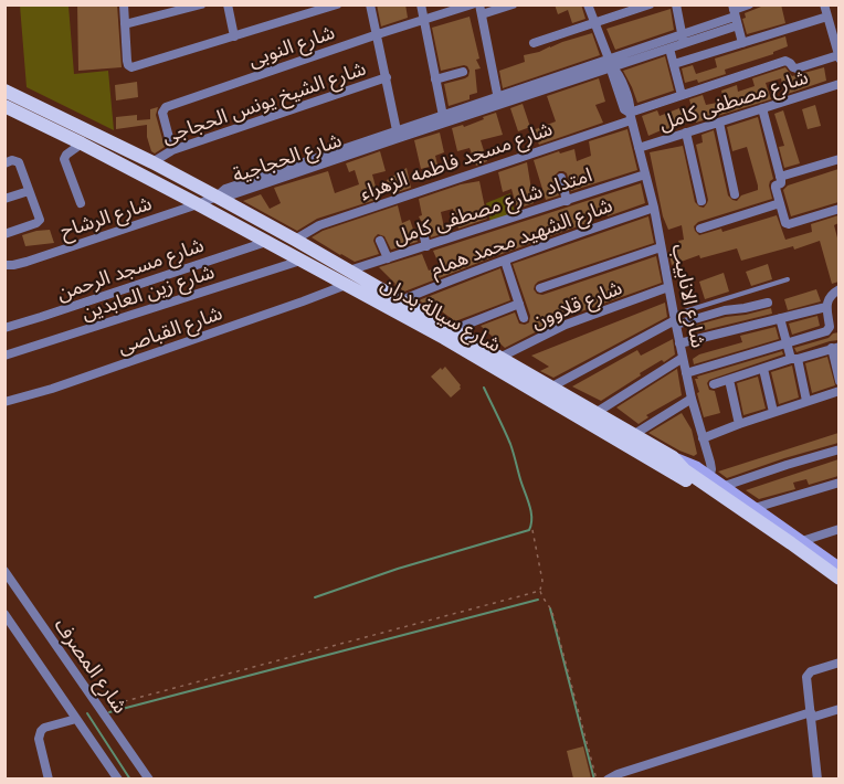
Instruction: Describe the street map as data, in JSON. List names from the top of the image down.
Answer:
{
  "streets": {
    "main road": ["شارع سيالة بدران"],
    "street": [
      "شارع النوبى",
      "شارع مصطفى كامل",
      "شارع الشيخ يونس الحجاجى",
      "شارع الحجاجية",
      "شارع مسجد فاطمه الزهراء",
      "امتداد شارع مصطفى كامل",
      "شارع الرشاح",
      "شارع الشهيد محمد همام",
      "شارع مسجد الرحمن",
      "شارع زين العابدين",
      "شارع الانابيب",
      "شارع قلاوون",
      "شارع القباصى",
      "شارع المصرف"
    ]
  },
  "crossings": [
    ["شارع النوبى", "شارع الشيخ يونس الحجاجى"],
    ["شارع مصطفى كامل", "شارع الانابيب"],
    ["شارع الشيخ يونس الحجاجى", "شارع سيالة بدران"],
    ["شارع الحجاجية", "شارع الرشاح"],
    ["شارع الحجاجية", "شارع الانابيب"],
    ["شارع الحجاجية", "شارع سيالة بدران"],
    ["شارع مسجد فاطمه الزهراء", "شارع الانابيب"],
    ["شارع مسجد فاطمه الزهراء", "شارع سيالة بدران"],
    ["امتداد شارع مصطفى كامل", "شارع الانابيب"],
    ["امتداد شارع مصطفى كامل", "شارع سيالة بدران"],
    ["شارع الرشاح", "شارع سيالة بدران"],
    ["شارع الشهيد محمد همام", "شارع الانابيب"],
    ["شارع الشهيد محمد همام", "شارع سيالة بدران"],
    ["شارع مسجد الرحمن", "شارع سيالة بدران"],
    ["شارع زين العابدين", "شارع سيالة بدران"],
    ["شارع الانابيب", "شارع قلاوون"],
    ["شارع الانابيب", "شارع سيالة بدران"],
    ["شارع قلاوون", "شارع سيالة بدران"],
    ["شارع سيالة بدران", "شارع القباصى"]
  ]
}
